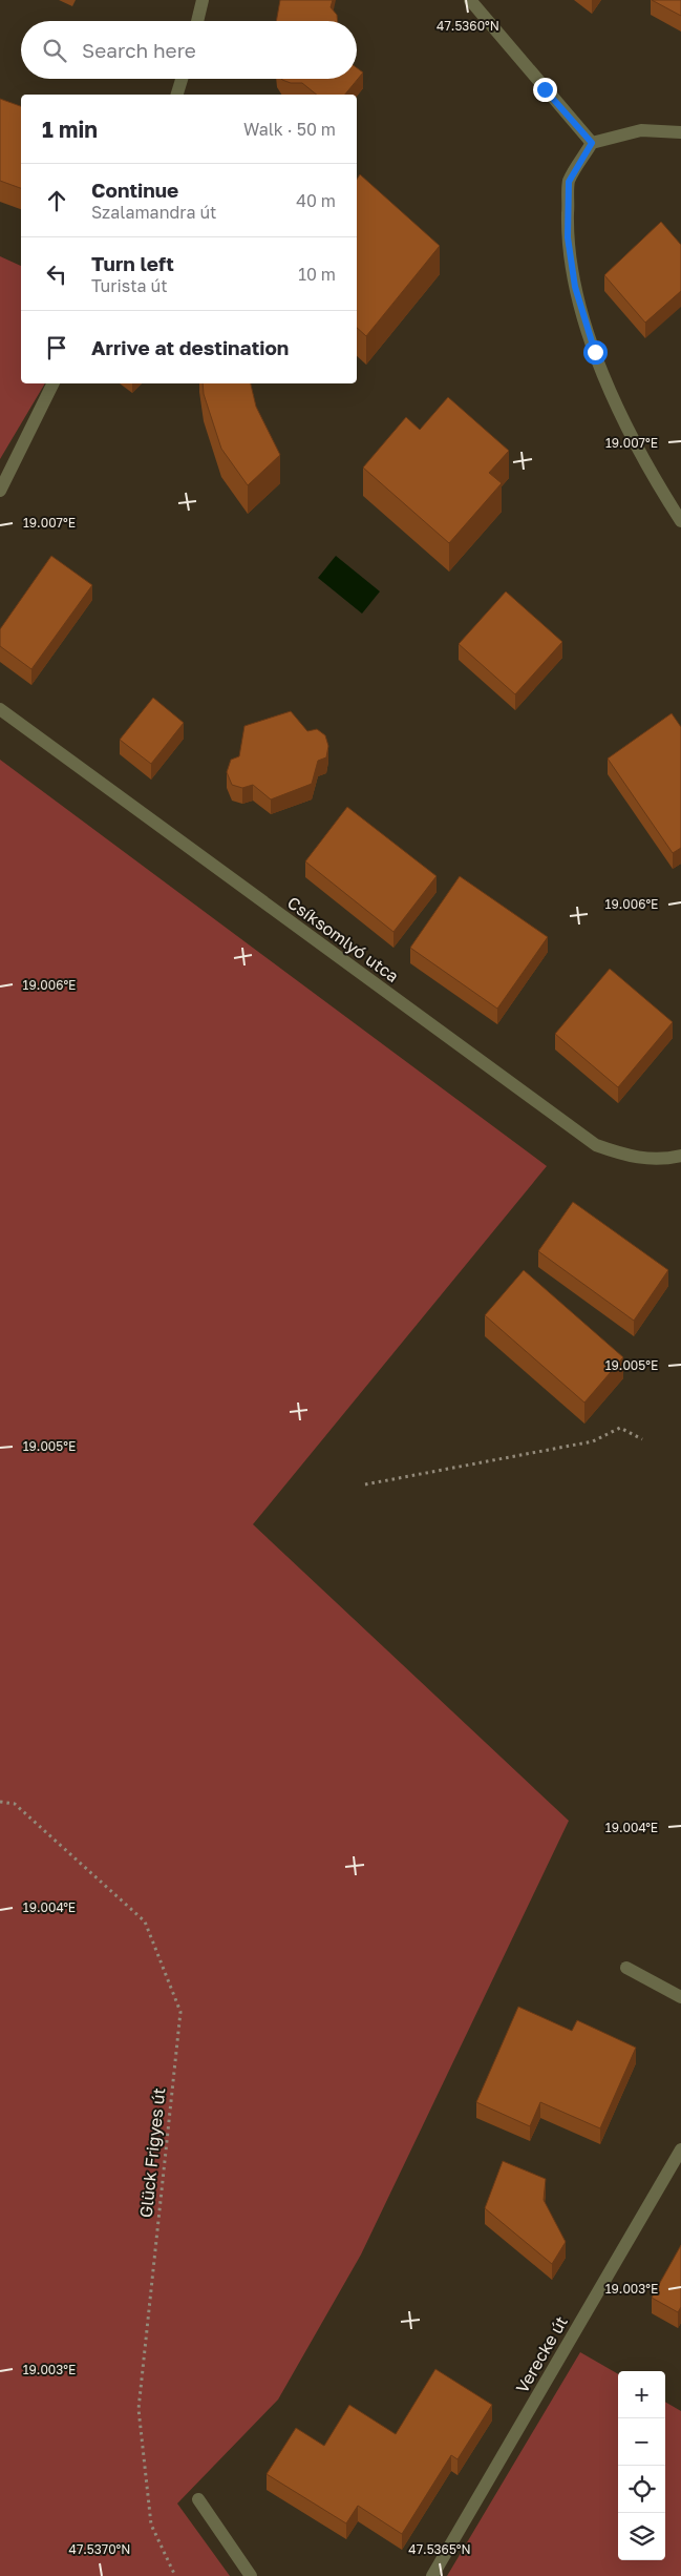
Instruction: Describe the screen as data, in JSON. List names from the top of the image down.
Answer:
{
  "streets": {
    "street": ["Csíksomlyó utca", "Verecke út"],
    "path": ["Glück Frigyes út"]
  },
  "page": {
    "search": "Search here",
    "heading": ["1 min", "Walk · 50 m"],
    "list": [
      ["Continue", "Szalamandra út", "40 m"],
      ["Turn left", "Turista út", "10 m"],
      "Arrive at destination"
    ],
    "map_buttons": ["+", "−"]
  },
  "coordinates": [
    "47.5360°N",
    "19.007°E",
    "19.006°E",
    "19.005°E",
    "19.004°E",
    "19.003°E",
    "47.5370°N",
    "47.5365°N"
  ]
}
